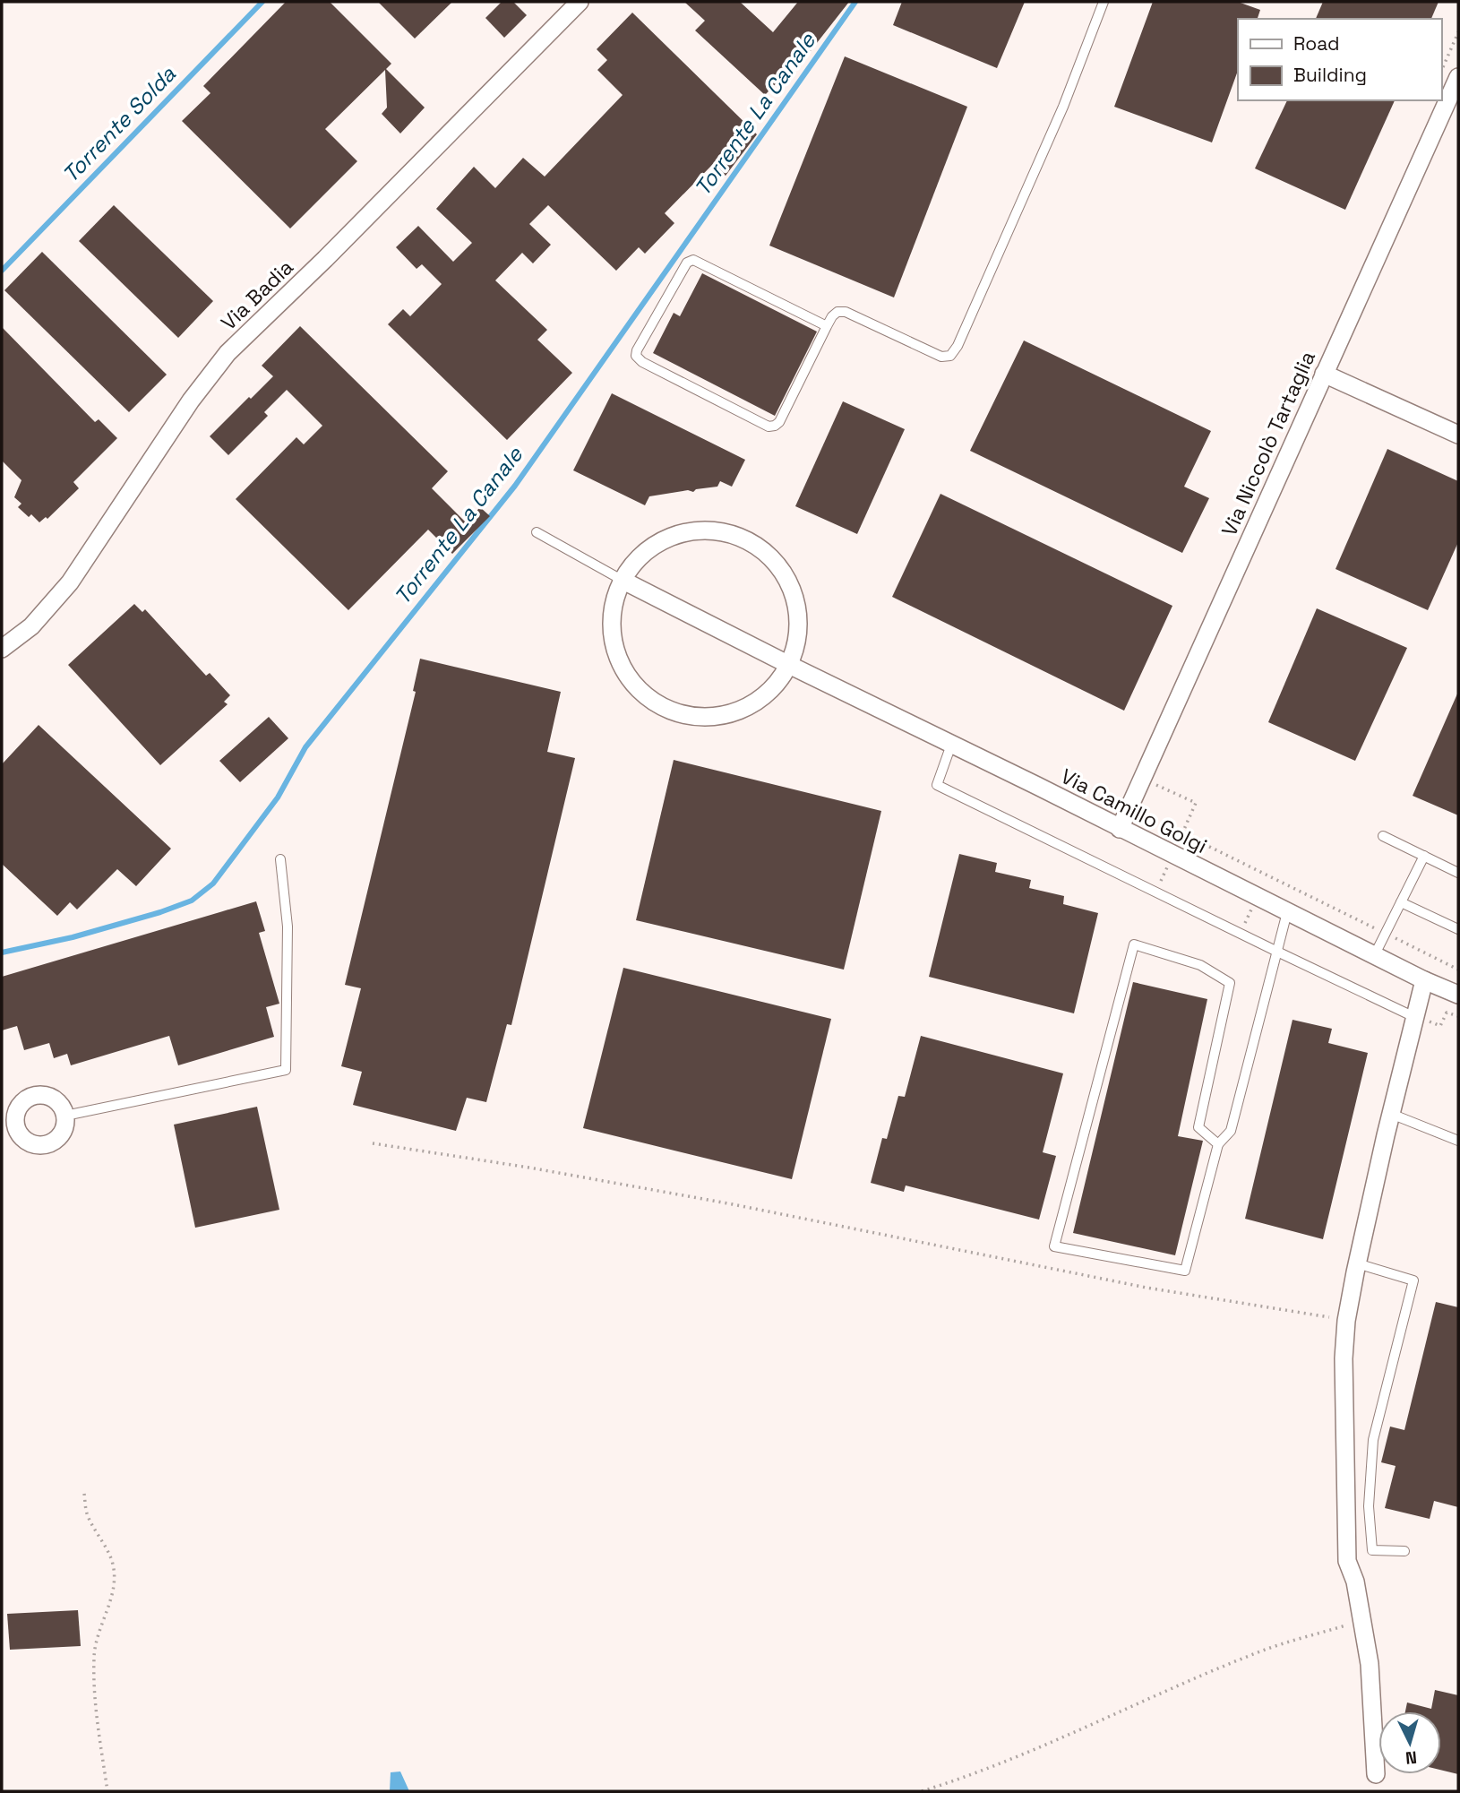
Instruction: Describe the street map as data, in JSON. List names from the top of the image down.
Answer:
{
  "streets": {
    "street": ["Via Badia", "Via Niccolò Tartaglia", "Via Camillo Golgi"]
  },
  "crossings": [
    ["Via Niccolò Tartaglia", "Via Camillo Golgi"]
  ],
  "water": ["Torrente La Canale", "Torrente Solda"],
  "legend": ["Road", "Building"],
  "north": "bottom"
}
